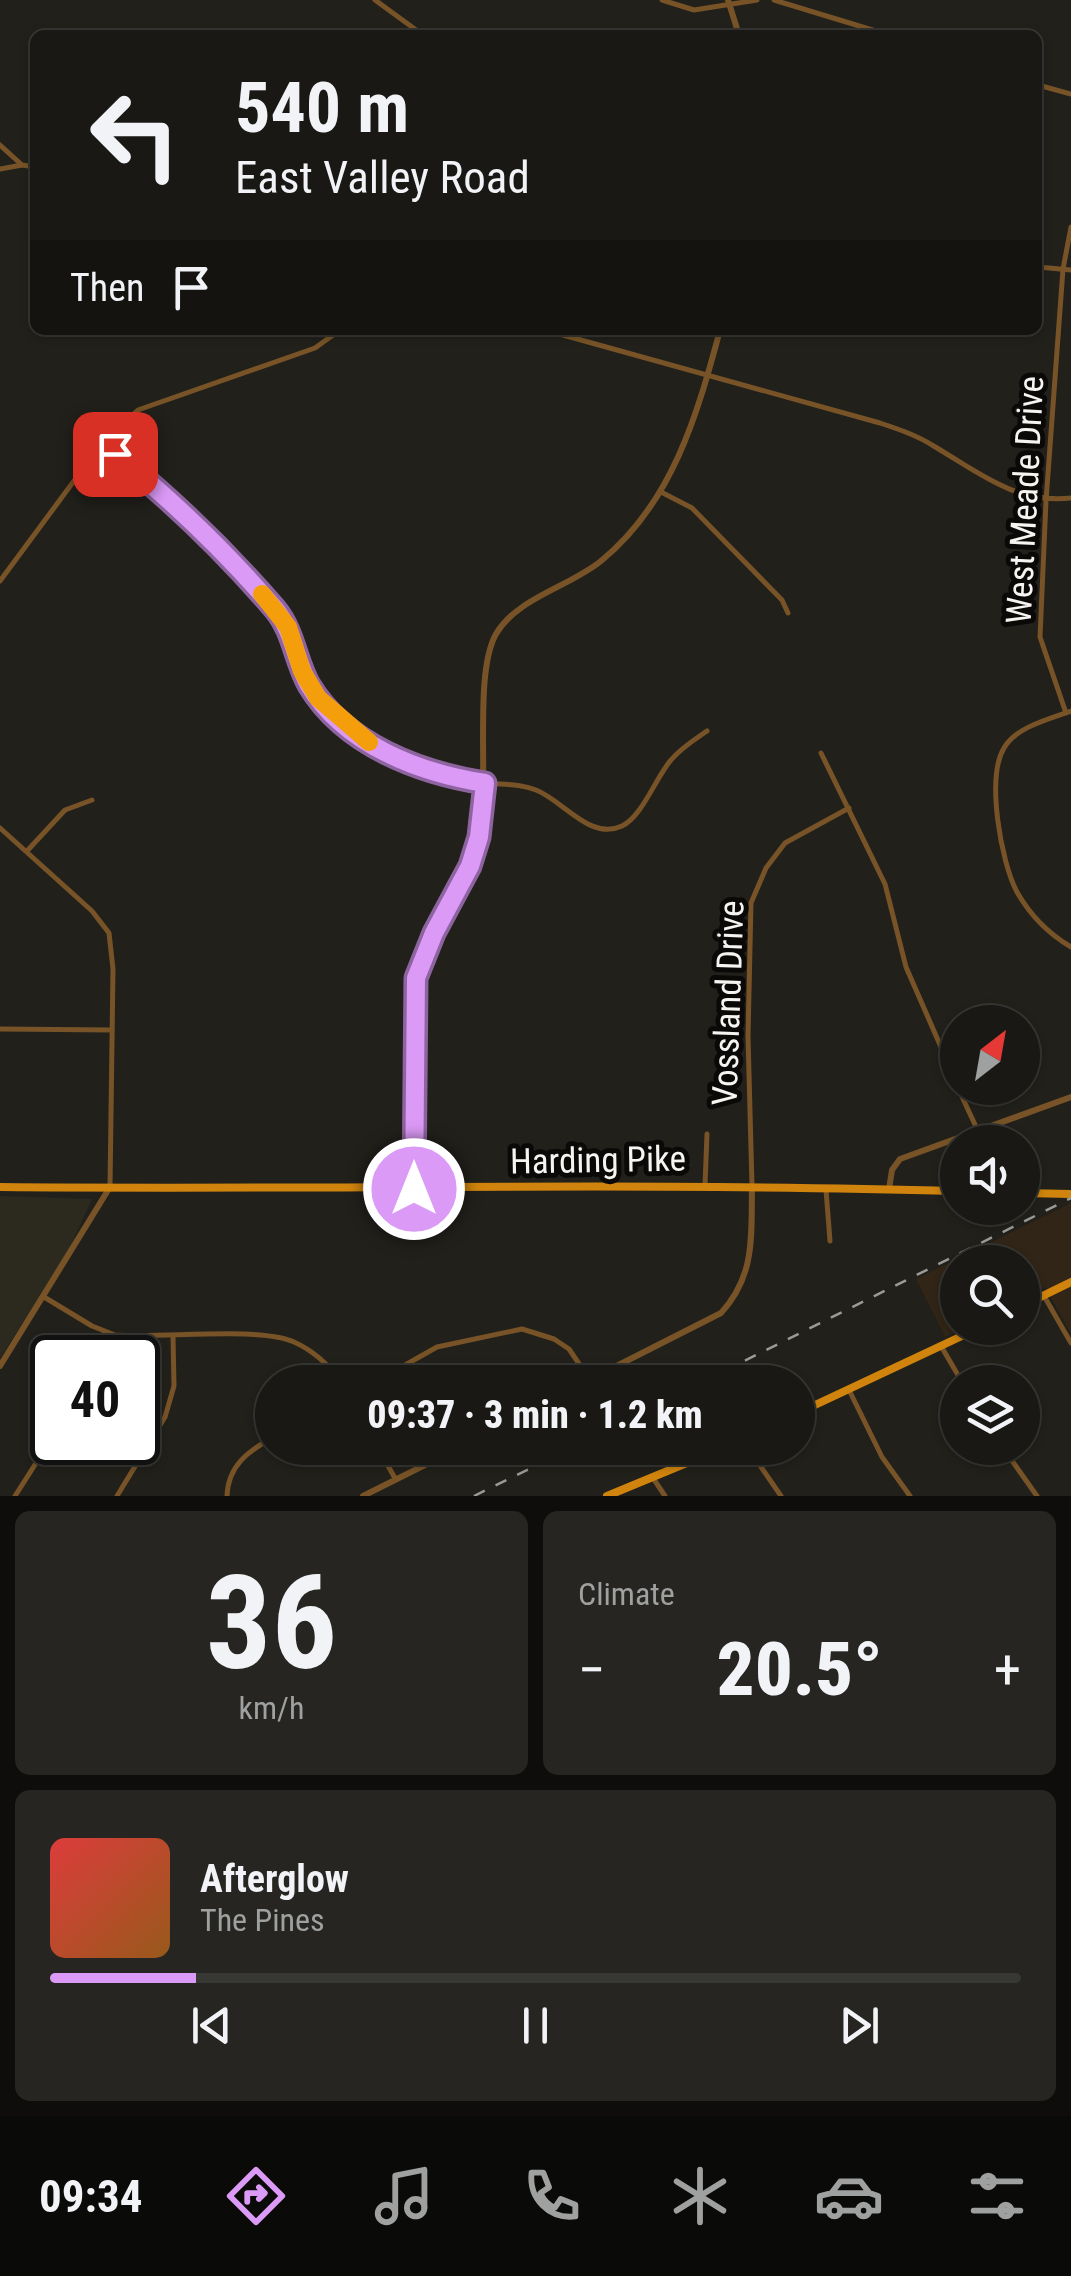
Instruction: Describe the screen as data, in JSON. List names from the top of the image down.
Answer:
{
  "streets": {
    "main road": ["Harding Pike"],
    "street": ["West Meade Drive", "Vossland Drive"]
  },
  "crossings": [
    ["Vossland Drive", "Harding Pike"]
  ],
  "north": "top right",
  "page": {
    "turn": ["540 m", "East Valley Road"],
    "then": "Then",
    "limit": "40",
    "trip": "09:37 · 3 min · 1.2 km",
    "tile": [
      ["36", "km/h"],
      "Climate"
    ],
    "heat": ["−", "20.5°", "+"],
    "song": ["Afterglow", "The Pines"],
    "tabs": "09:34"
  }
}
